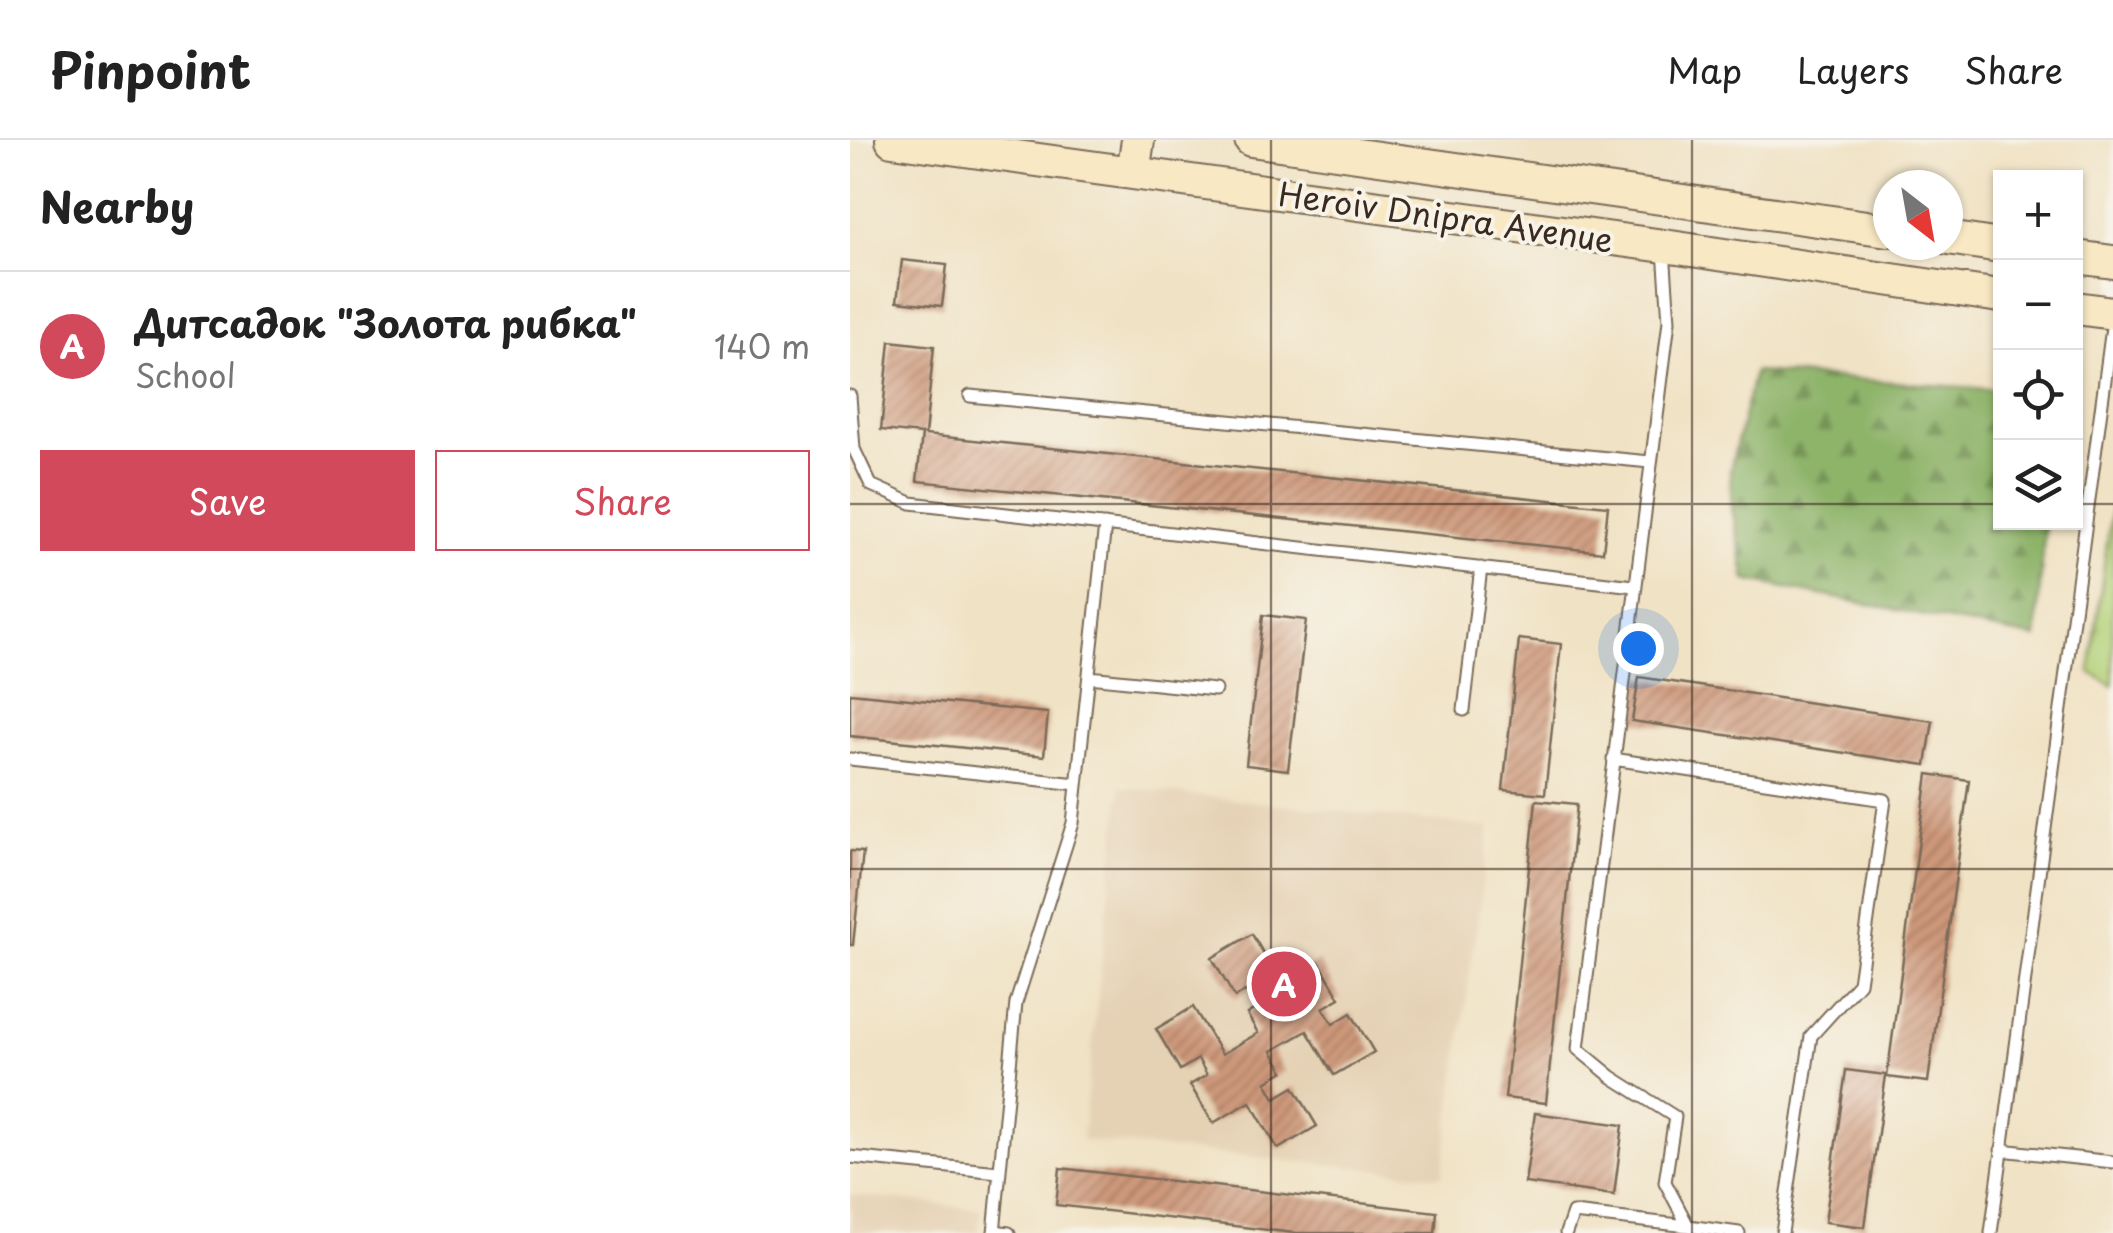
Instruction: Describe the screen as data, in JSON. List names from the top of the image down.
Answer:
{
  "streets": {
    "street": ["Heroiv Dnipra Avenue"]
  },
  "north": "bottom right",
  "page": {
    "header": "Pinpoint",
    "nav": ["Map", "Layers", "Share"],
    "heading": "Nearby",
    "map_buttons": ["+", "−"],
    "list": [
      {
        "mark": "A",
        "name": "Дитсадок \"Золота рибка\"",
        "note": "School",
        "value": "140 m"
      }
    ],
    "buttons": ["Save", "Share"],
    "pins": "A"
  }
}
